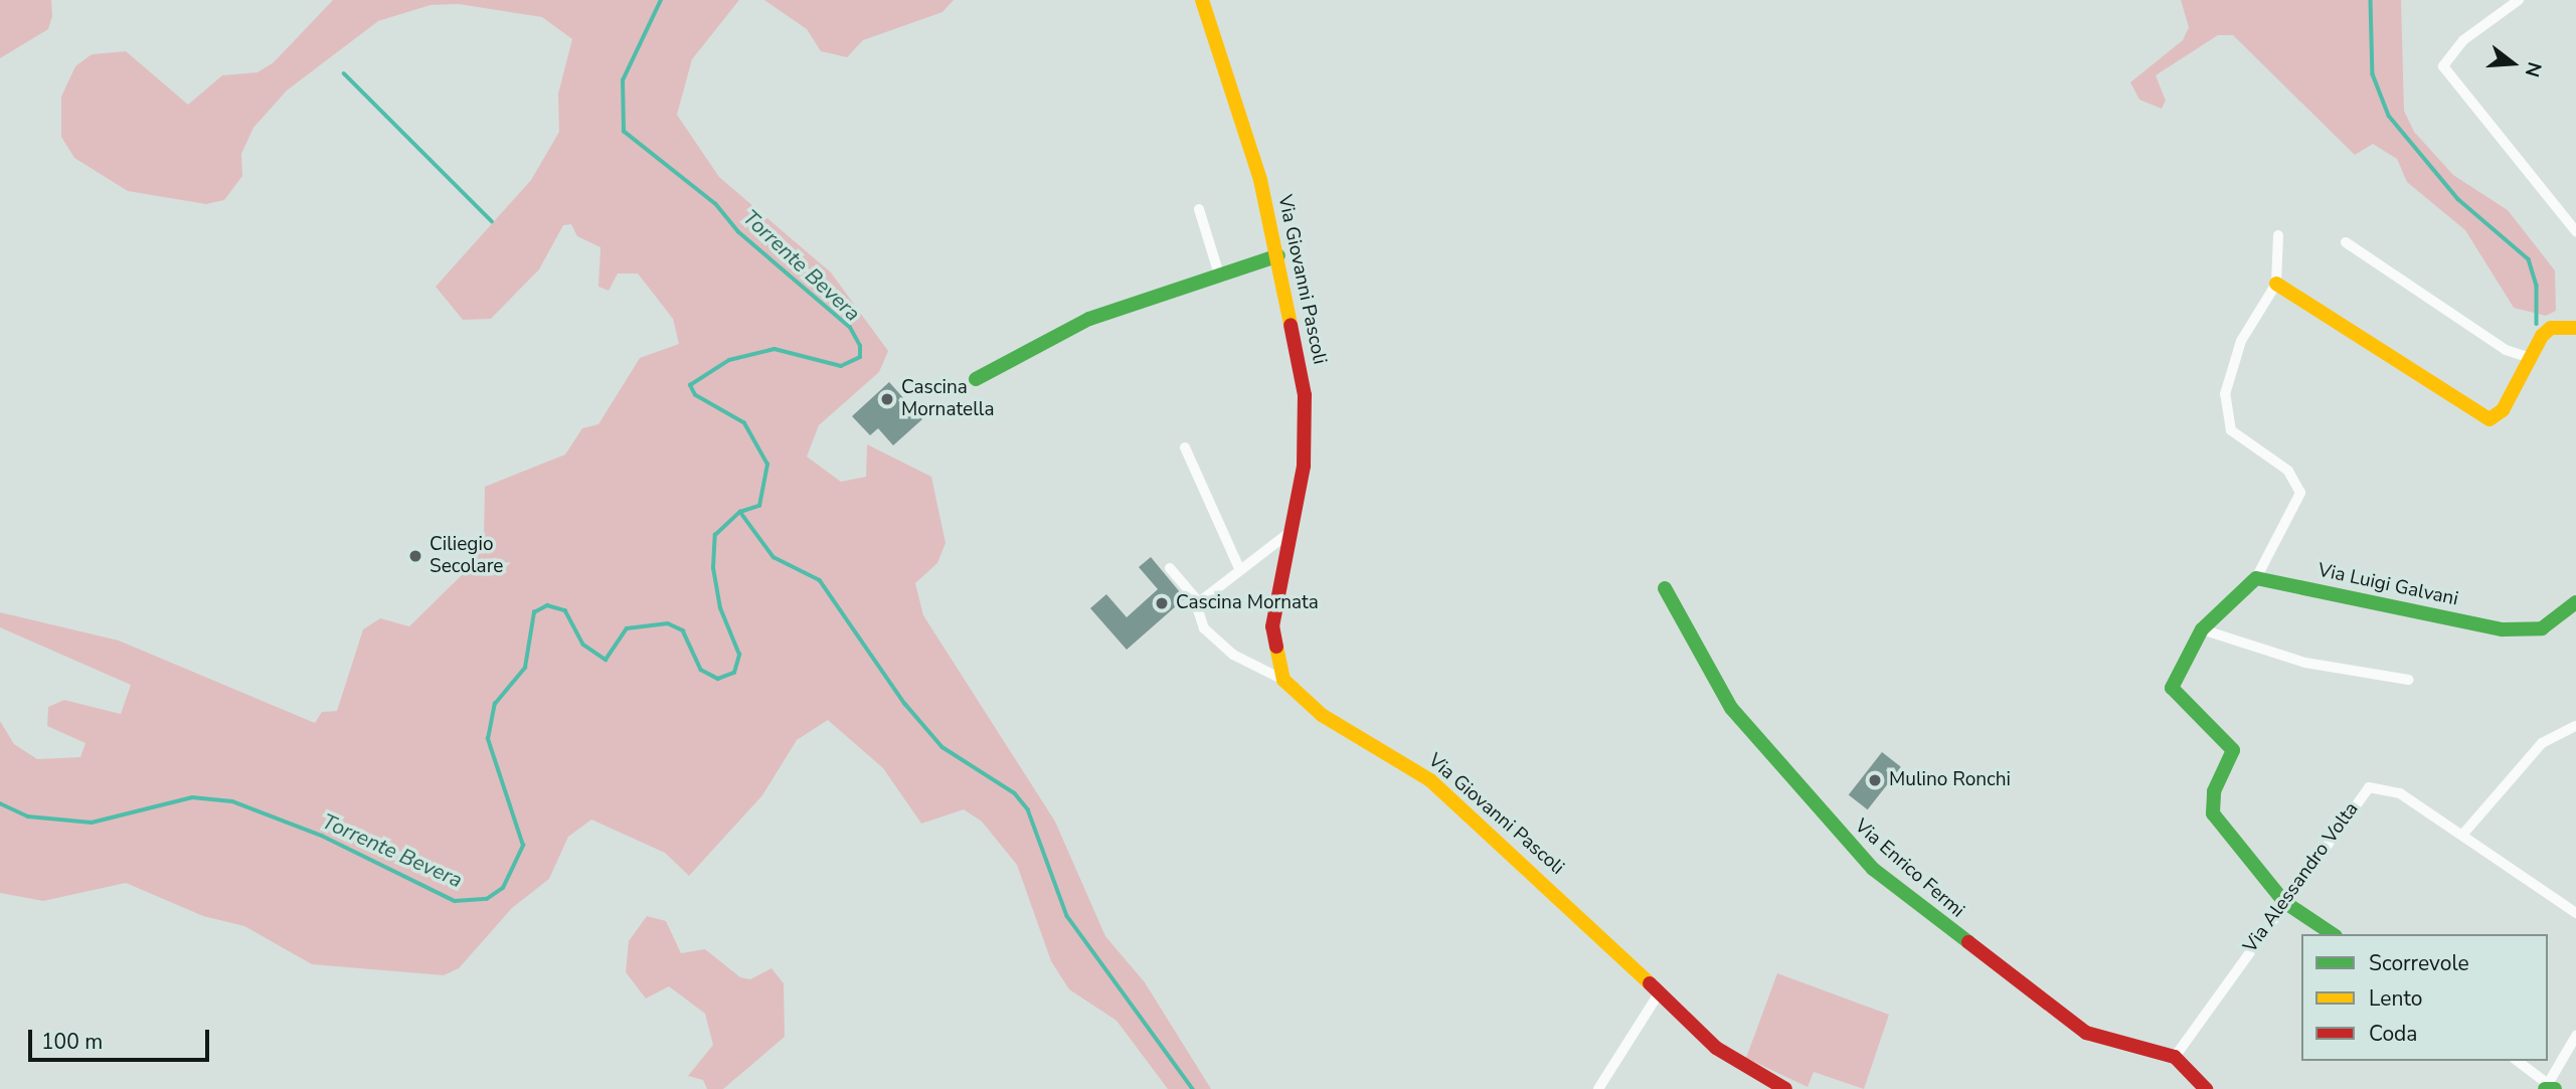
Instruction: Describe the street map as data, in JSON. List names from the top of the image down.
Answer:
{
  "streets": {
    "street": [
      "Via Giovanni Pascoli",
      "Via Luigi Galvani",
      "Via Enrico Fermi",
      "Via Alessandro Volta"
    ]
  },
  "crossings": [
    ["Via Enrico Fermi", "Via Alessandro Volta"]
  ],
  "water": ["Torrente Bevera"],
  "places": [
    "Cascina Mornatella",
    "Ciliegio Secolare",
    "Cascina Mornata",
    "Mulino Ronchi"
  ],
  "legend": ["Scorrevole", "Lento", "Coda"],
  "scale_bar": "100 m",
  "north": "right"
}
